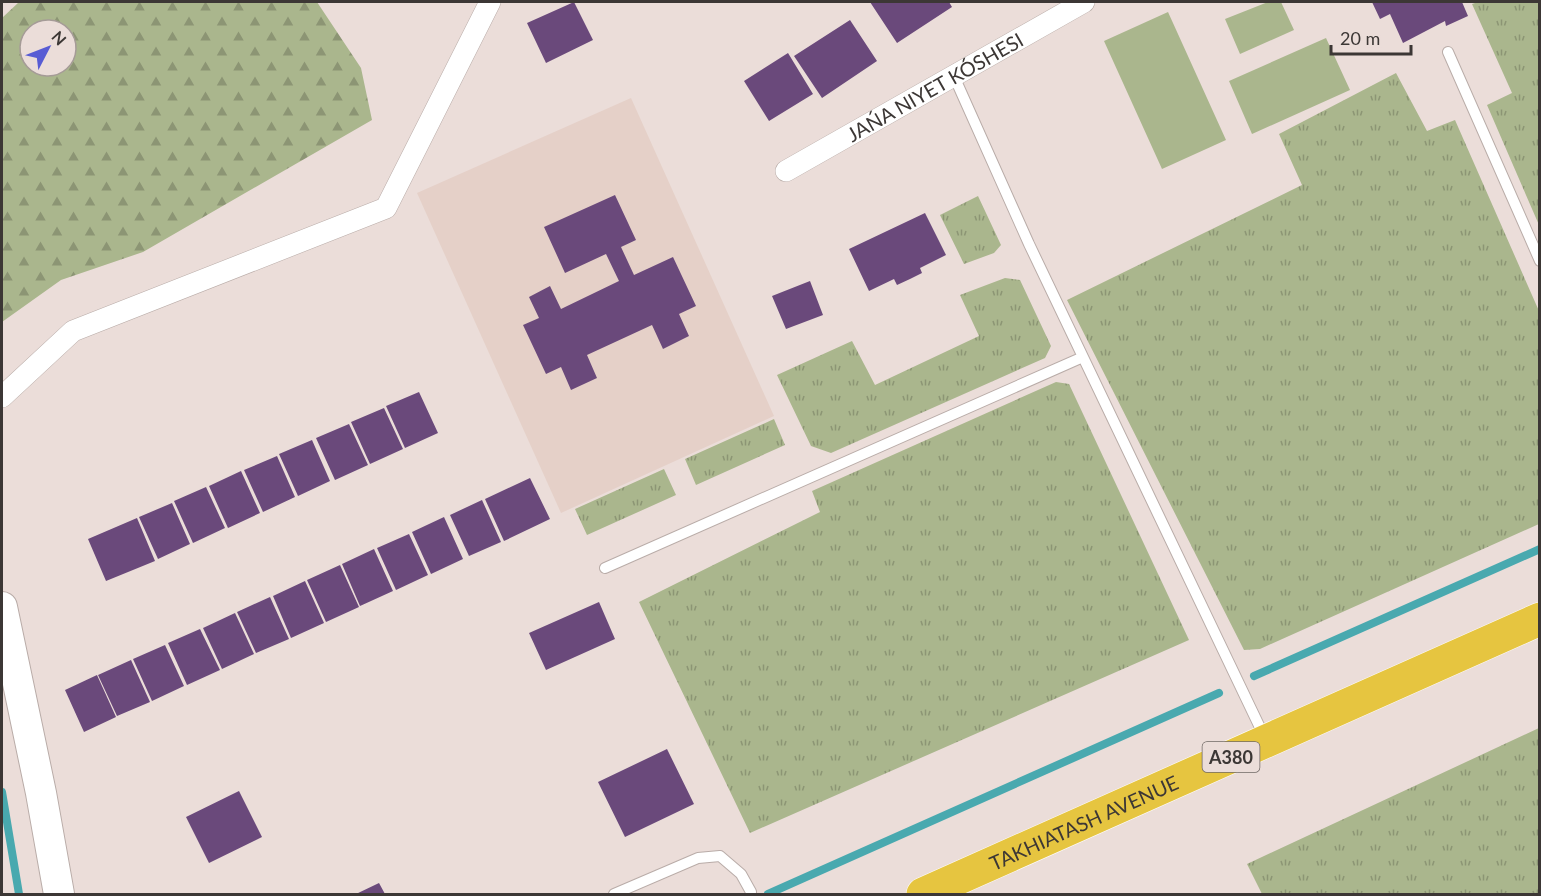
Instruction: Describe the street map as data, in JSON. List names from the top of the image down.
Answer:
{
  "streets": {
    "highway": ["A380", "TAKHIATASH AVENUE"],
    "street": ["JAŃA NIYET KÓSHESI"]
  },
  "scale_bar": "20 m",
  "north": "top right"
}
